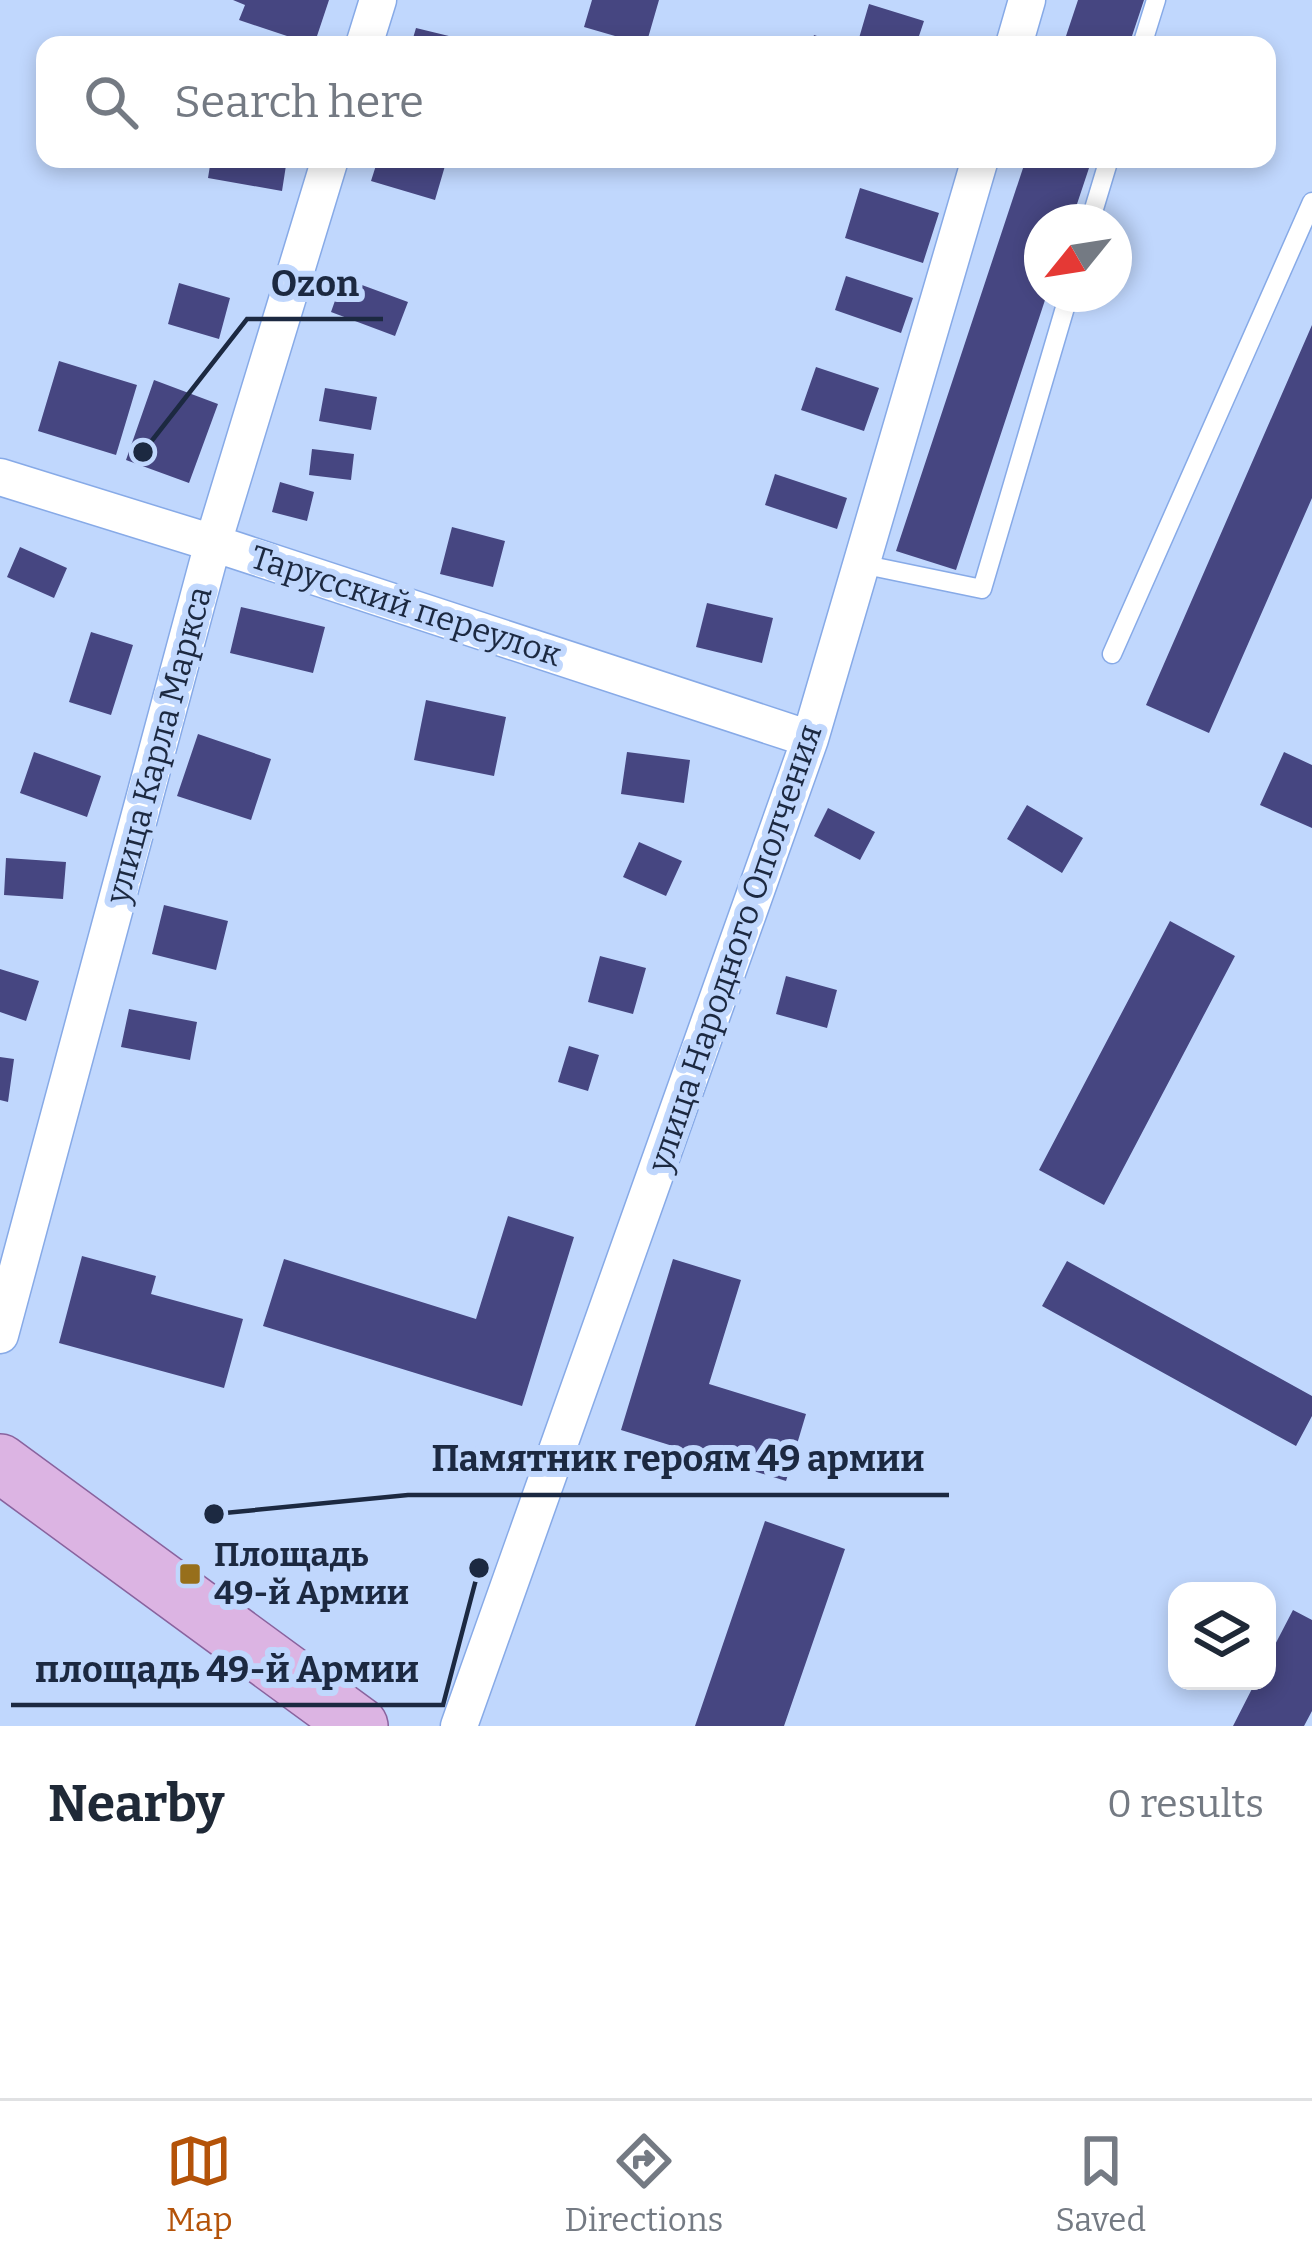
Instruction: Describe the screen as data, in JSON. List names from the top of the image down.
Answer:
{
  "streets": {
    "street": ["Тарусский переулок", "улица Карла Маркса", "улица Народного Ополчения"]
  },
  "crossings": [
    ["Тарусский переулок", "улица Карла Маркса"],
    ["Тарусский переулок", "улица Народного Ополчения"]
  ],
  "places": {
    "other": ["Ozon", "Памятник героям 49 армии", "площадь 49-й Армии"],
    "transit": ["Площадь 49-й Армии"]
  },
  "north": "bottom left",
  "page": {
    "search": "Search here",
    "heading": ["Nearby", "0 results"],
    "nav": ["Map", "Directions", "Saved"]
  }
}
